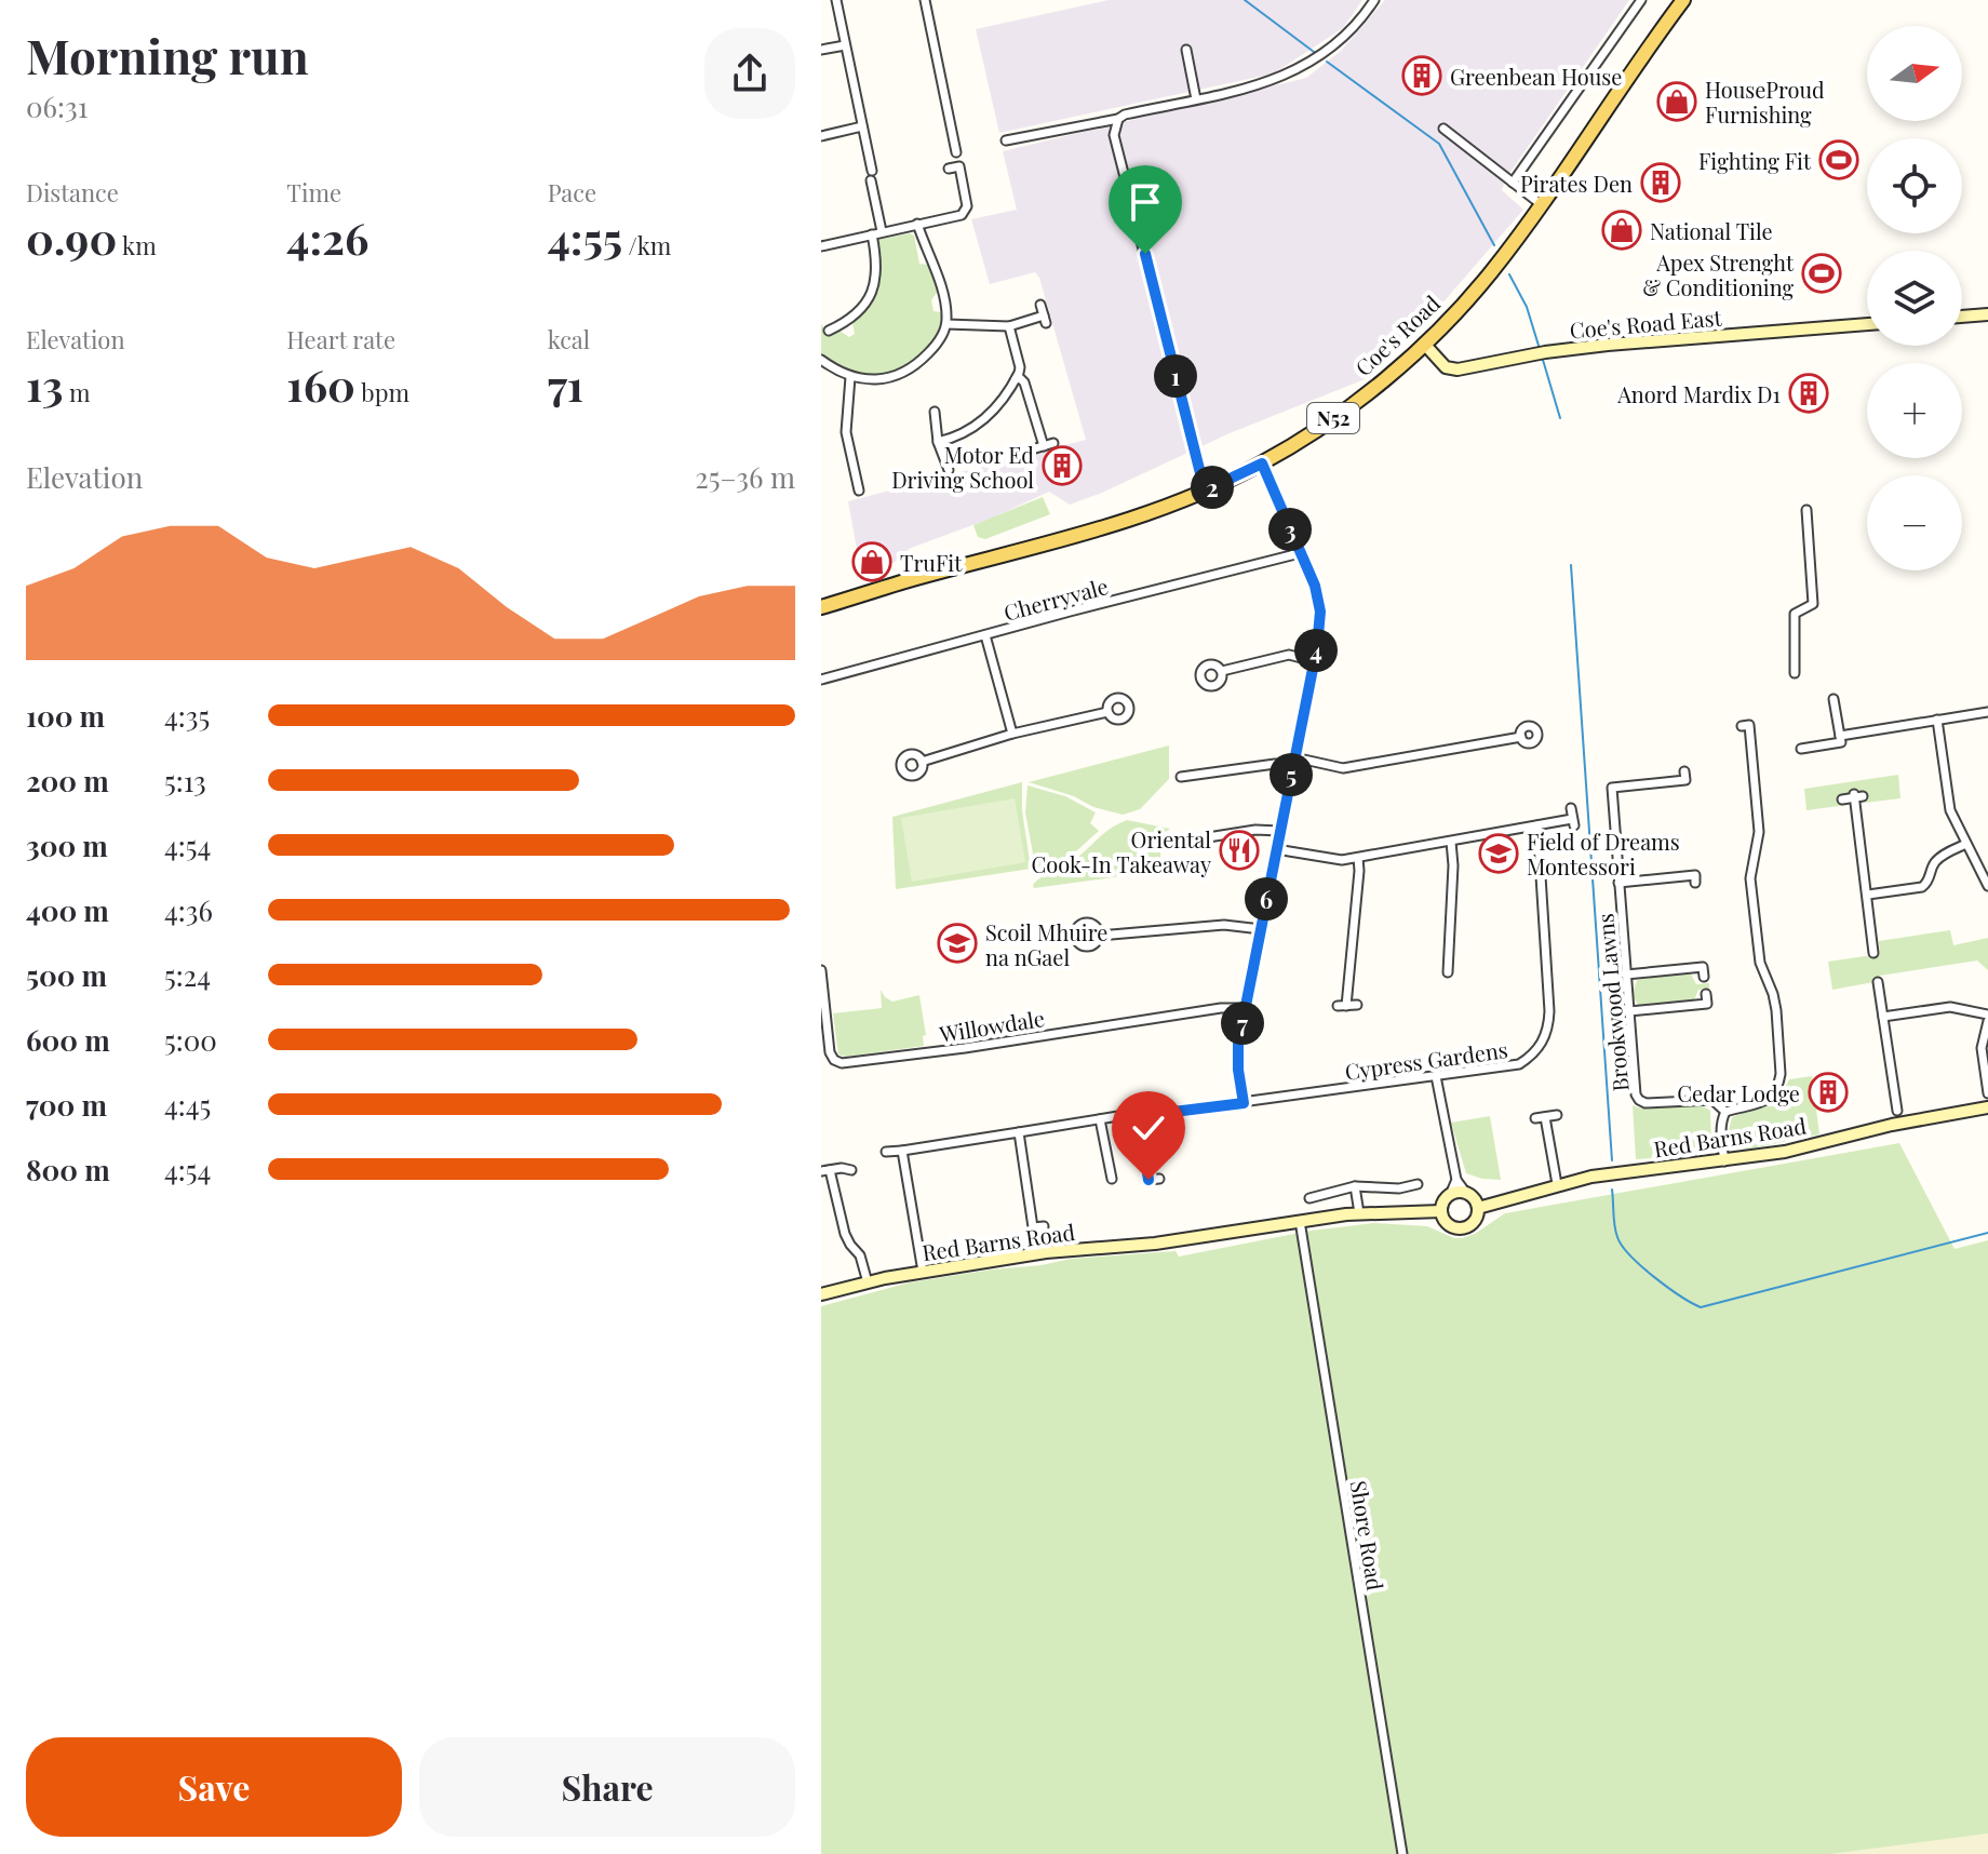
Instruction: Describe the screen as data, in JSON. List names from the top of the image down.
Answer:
{
  "streets": {
    "main road": ["Coe's Road", "N52"],
    "street": [
      "Coe's Road East",
      "Cherryvale",
      "Brookwood Lawns",
      "Willowdale",
      "Cypress Gardens",
      "Red Barns Road",
      "Shore Road"
    ]
  },
  "crossings": [
    ["Coe's Road East", "Coe's Road"],
    ["Red Barns Road", "Shore Road"]
  ],
  "places": {
    "building": [
      "Greenbean House",
      "Pirates Den",
      "Anord Mardix D1",
      "Motor Ed Driving School",
      "Cedar Lodge"
    ],
    "shop": ["HouseProud Furnishing", "National Tile", "TruFit"],
    "sports": ["Fighting Fit", "Apex Strenght & Conditioning"],
    "restaurant": ["Oriental Cook-In Takeaway"],
    "school or university": ["Field of Dreams Montessori", "Scoil Mhuire na nGael"]
  },
  "north": "right",
  "page": {
    "heading": ["Morning run", "06:31"],
    "map_buttons": ["+", "−"],
    "stats": [
      ["Distance", "0.90 km"],
      ["Time", "4:26"],
      ["Pace", "4:55 /km"],
      ["Elevation", "13 m"],
      ["Heart rate", "160 bpm"],
      ["kcal", "71"]
    ],
    "pins": [
      "1",
      "2",
      "3",
      "4",
      "5",
      "6",
      "7"
    ],
    "chart": ["Elevation", "25–36 m"],
    "list": [
      {
        "name": "100 m",
        "note": "4:35"
      },
      {
        "name": "200 m",
        "note": "5:13"
      },
      {
        "name": "300 m",
        "note": "4:54"
      },
      {
        "name": "400 m",
        "note": "4:36"
      },
      {
        "name": "500 m",
        "note": "5:24"
      },
      {
        "name": "600 m",
        "note": "5:00"
      },
      {
        "name": "700 m",
        "note": "4:45"
      },
      {
        "name": "800 m",
        "note": "4:54"
      }
    ],
    "buttons": ["Save", "Share"]
  }
}
